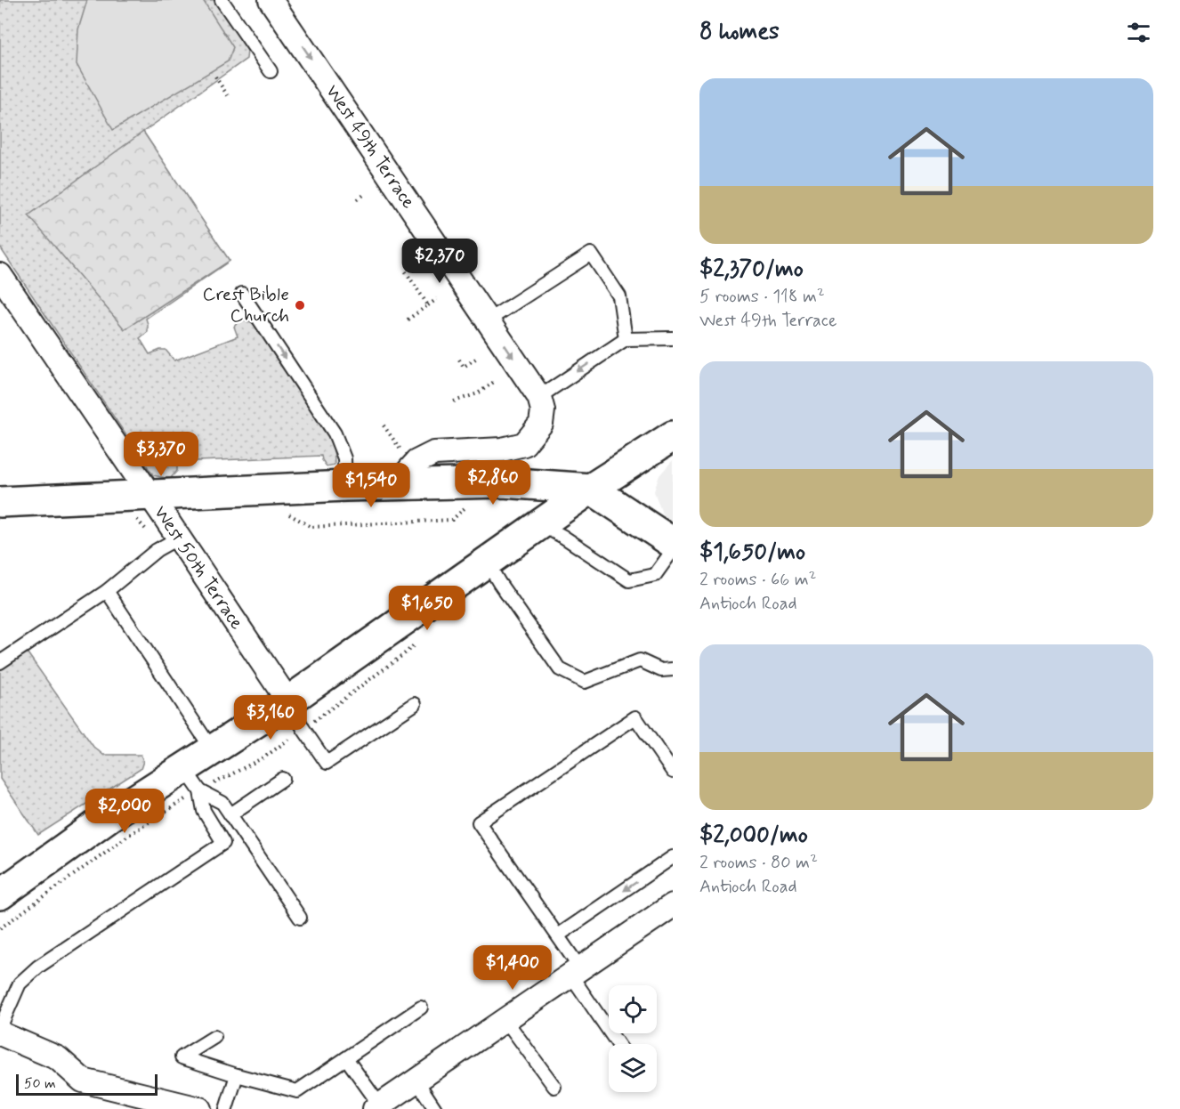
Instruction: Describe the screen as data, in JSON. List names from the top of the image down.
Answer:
{
  "streets": {
    "street": ["West 49th Terrace", "West 50th Terrace"]
  },
  "one_way": ["West 49th Terrace"],
  "places": ["Crest Bible Church"],
  "scale_bar": "50 m",
  "page": {
    "heading": "8 homes",
    "list": [
      {
        "name": "$2,370/mo",
        "note": "5 rooms · 118 m² · West 49th Terrace"
      },
      {
        "name": "$1,650/mo",
        "note": "2 rooms · 66 m² · Antioch Road"
      },
      {
        "name": "$2,000/mo",
        "note": "2 rooms · 80 m² · Antioch Road"
      }
    ],
    "price": [
      "$2,370",
      "$3,370",
      "$2,860",
      "$1,540",
      "$1,650",
      "$3,160",
      "$2,000",
      "$1,400"
    ],
    "scale": "50 m"
  }
}
